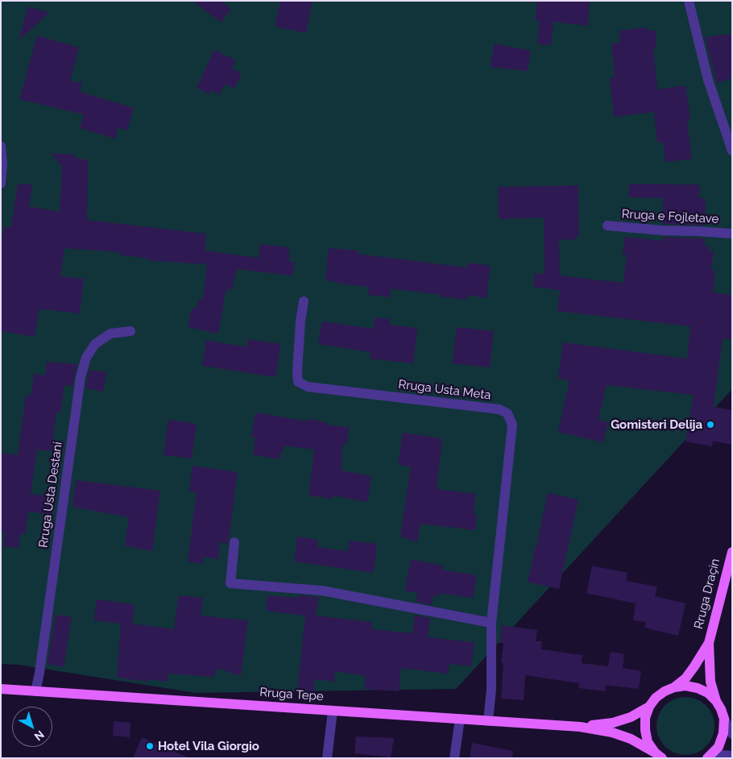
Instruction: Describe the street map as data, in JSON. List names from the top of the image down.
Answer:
{
  "streets": {
    "main road": ["Rruga Draçin", "Rruga Tepe"],
    "street": ["Rruga e Fojletave", "Rruga Usta Meta", "Rruga Usta Destani"]
  },
  "crossings": [
    ["Rruga Usta Meta", "Rruga Tepe"],
    ["Rruga Usta Destani", "Rruga Tepe"],
    ["Rruga Draçin", "Rruga Tepe"]
  ],
  "places": ["Gomisteri Delija", "Hotel Vila Giorgio"],
  "north": "bottom right"
}
